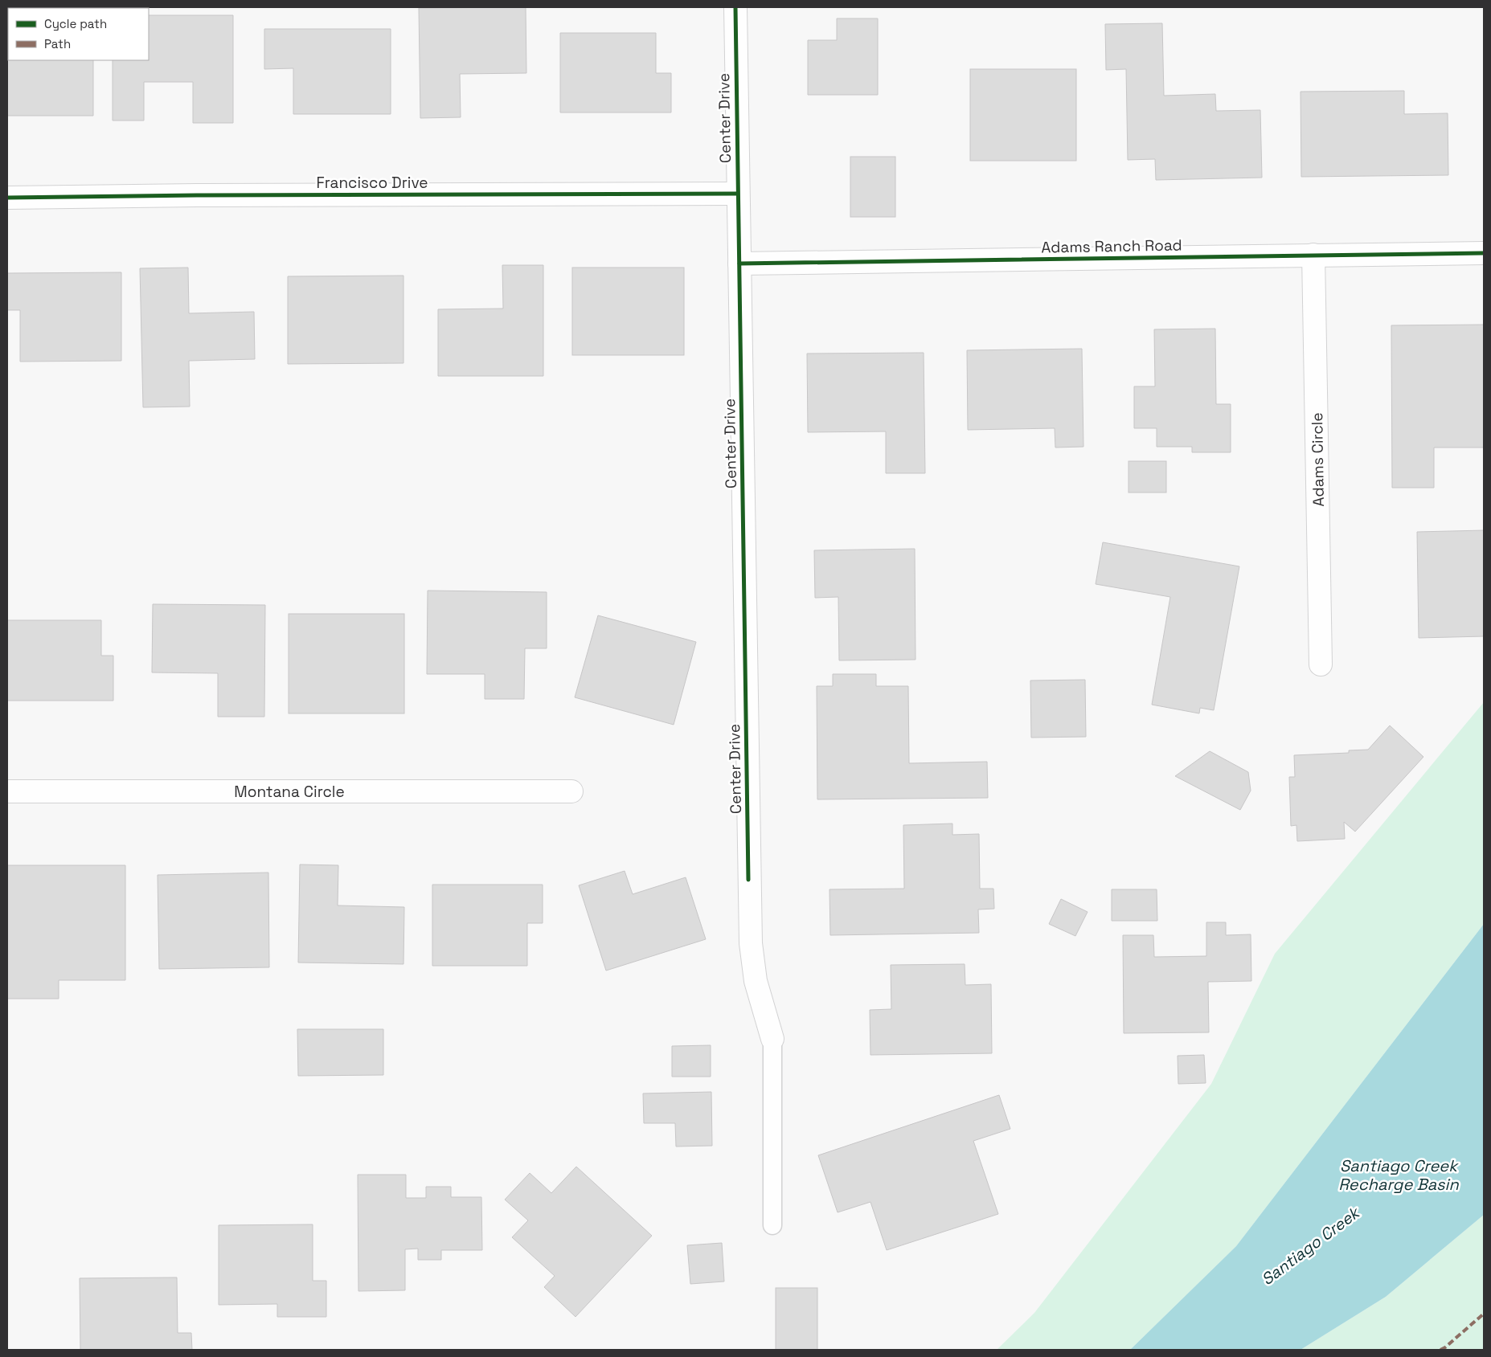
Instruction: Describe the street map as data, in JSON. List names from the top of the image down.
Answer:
{
  "streets": {
    "street": [
      "Center Drive",
      "Francisco Drive",
      "Adams Ranch Road",
      "Adams Circle",
      "Montana Circle"
    ]
  },
  "crossings": [
    ["Center Drive", "Francisco Drive"],
    ["Center Drive", "Adams Ranch Road"],
    ["Adams Ranch Road", "Adams Circle"]
  ],
  "water": ["Santiago Creek Recharge Basin", "Santiago Creek"],
  "legend": ["Cycle path", "Path"]
}
